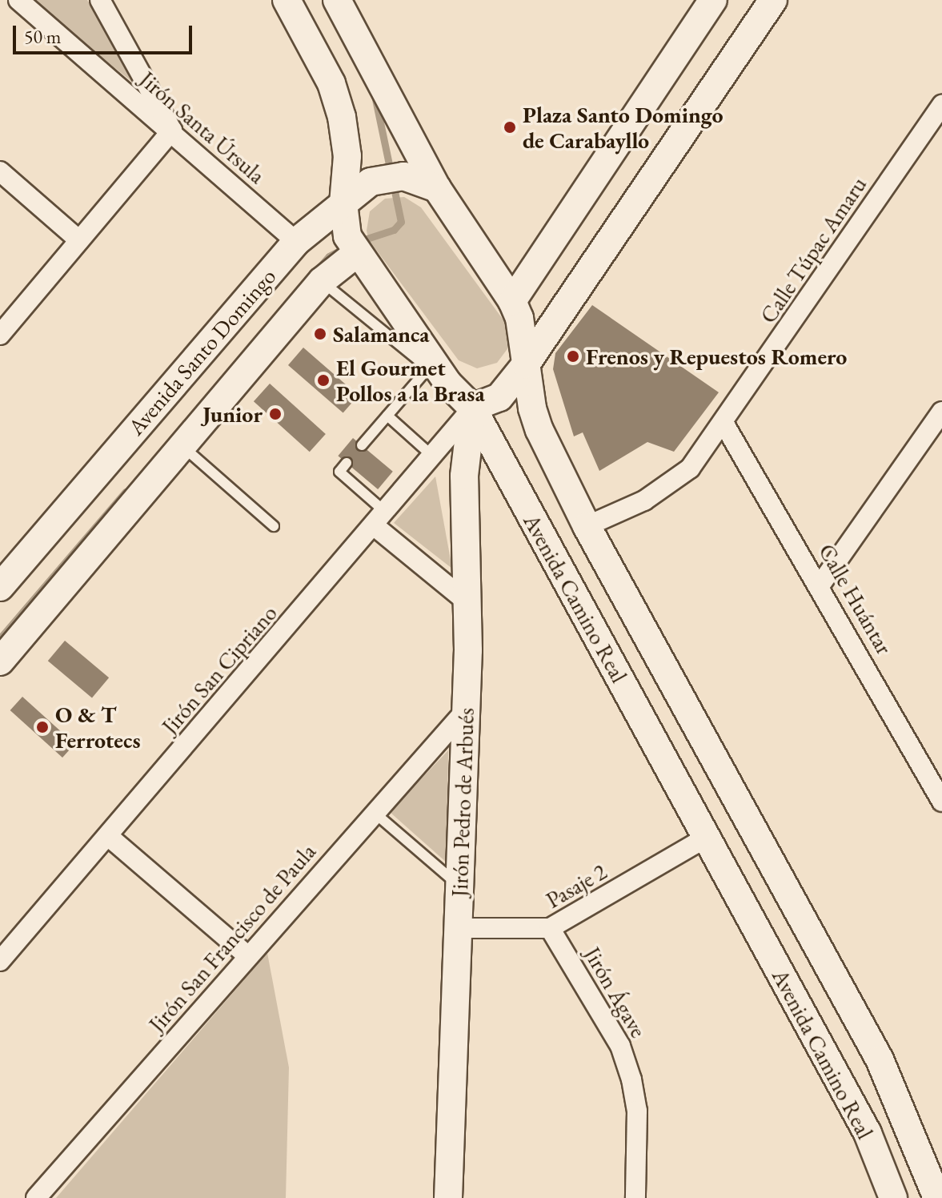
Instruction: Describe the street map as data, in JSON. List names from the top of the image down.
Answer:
{
  "streets": {
    "main road": ["Avenida Santo Domingo", "Avenida Camino Real", "Jirón Pedro de Arbués"],
    "street": [
      "Jirón Santa Úrsula",
      "Calle Túpac Amaru",
      "Calle Huántar",
      "Jirón San Cipriano",
      "Pasaje 2",
      "Jirón San Francisco de Paula",
      "Jirón Ágave"
    ]
  },
  "crossings": [
    ["Jirón Santa Úrsula", "Avenida Santo Domingo"],
    ["Calle Túpac Amaru", "Avenida Camino Real"],
    ["Calle Túpac Amaru", "Calle Huántar"],
    ["Avenida Santo Domingo", "Avenida Camino Real"],
    ["Avenida Camino Real", "Jirón San Cipriano"],
    ["Avenida Camino Real", "Jirón Pedro de Arbués"],
    ["Avenida Camino Real", "Pasaje 2"],
    ["Jirón San Cipriano", "Jirón Pedro de Arbués"],
    ["Jirón Pedro de Arbués", "Pasaje 2"],
    ["Jirón Pedro de Arbués", "Jirón San Francisco de Paula"],
    ["Pasaje 2", "Jirón Ágave"]
  ],
  "places": [
    "Plaza Santo Domingo de Carabayllo",
    "Salamanca",
    "Frenos y Repuestos Romero",
    "El Gourmet Pollos a la Brasa",
    "Junior",
    "O & T Ferrotecs"
  ],
  "scale_bar": "50 m"
}
